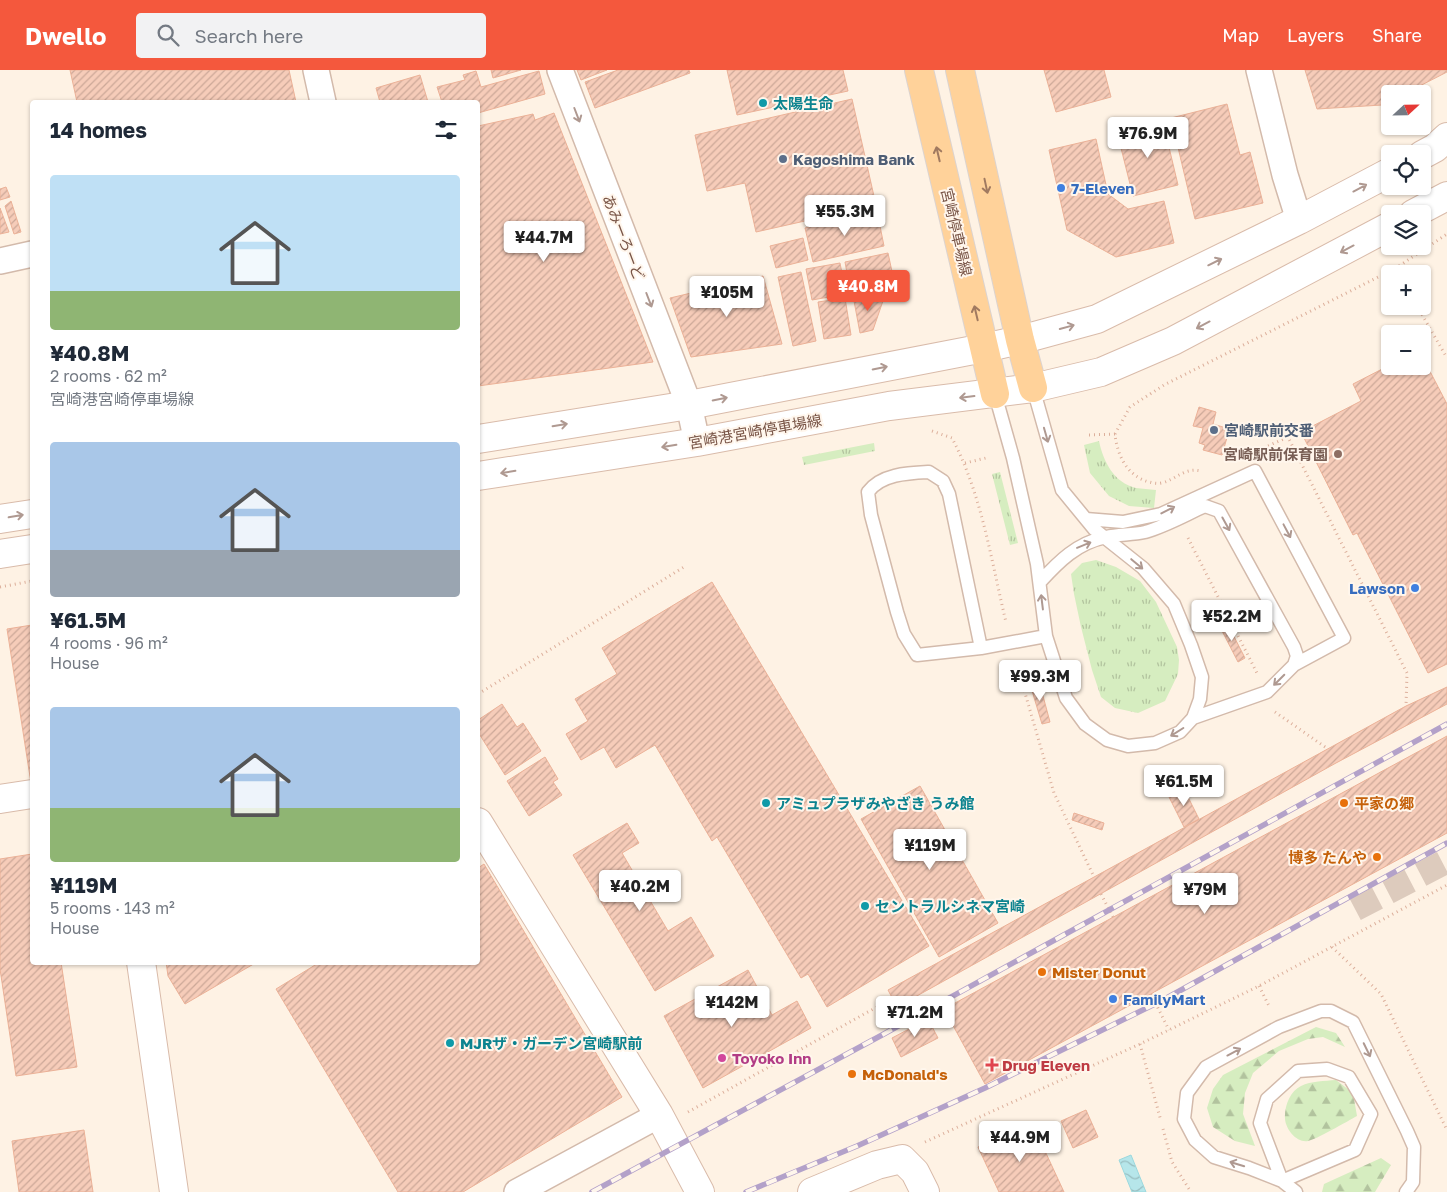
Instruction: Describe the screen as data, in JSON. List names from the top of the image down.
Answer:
{
  "streets": {
    "main road": ["宮崎停車場線"],
    "street": ["あみーろーど", "宮崎港宮崎停車場線"]
  },
  "crossings": [
    ["宮崎停車場線", "宮崎港宮崎停車場線"],
    ["あみーろーど", "宮崎港宮崎停車場線"]
  ],
  "one_way": ["あみーろーど"],
  "places": {
    "other": [
      "太陽生命",
      "Kagoshima Bank",
      "7-Eleven",
      "宮崎駅前交番",
      "宮崎駅前保育園",
      "Lawson",
      "アミュプラザみやざき うみ館",
      "平家の郷",
      "博多 たんや",
      "セントラルシネマ宮崎",
      "Mister Donut",
      "FamilyMart",
      "MJRザ・ガーデン宮崎駅前",
      "Toyoko Inn",
      "McDonald's"
    ],
    "health": ["Drug Eleven"]
  },
  "north": "right",
  "page": {
    "header": "Dwello",
    "search": "Search here",
    "nav": ["Map", "Layers", "Share"],
    "map_buttons": ["+", "−"],
    "heading": "14 homes",
    "price": [
      "¥76.9M",
      "¥55.3M",
      "¥44.7M",
      "¥40.8M",
      "¥105M",
      "¥52.2M",
      "¥99.3M",
      "¥61.5M",
      "¥119M",
      "¥40.2M",
      "¥79M",
      "¥142M",
      "¥71.2M",
      "¥44.9M"
    ],
    "list": [
      {
        "name": "¥40.8M",
        "note": "2 rooms · 62 m² · 宮崎港宮崎停車場線"
      },
      {
        "name": "¥61.5M",
        "note": "4 rooms · 96 m² · House"
      },
      {
        "name": "¥119M",
        "note": "5 rooms · 143 m² · House"
      }
    ]
  }
}
